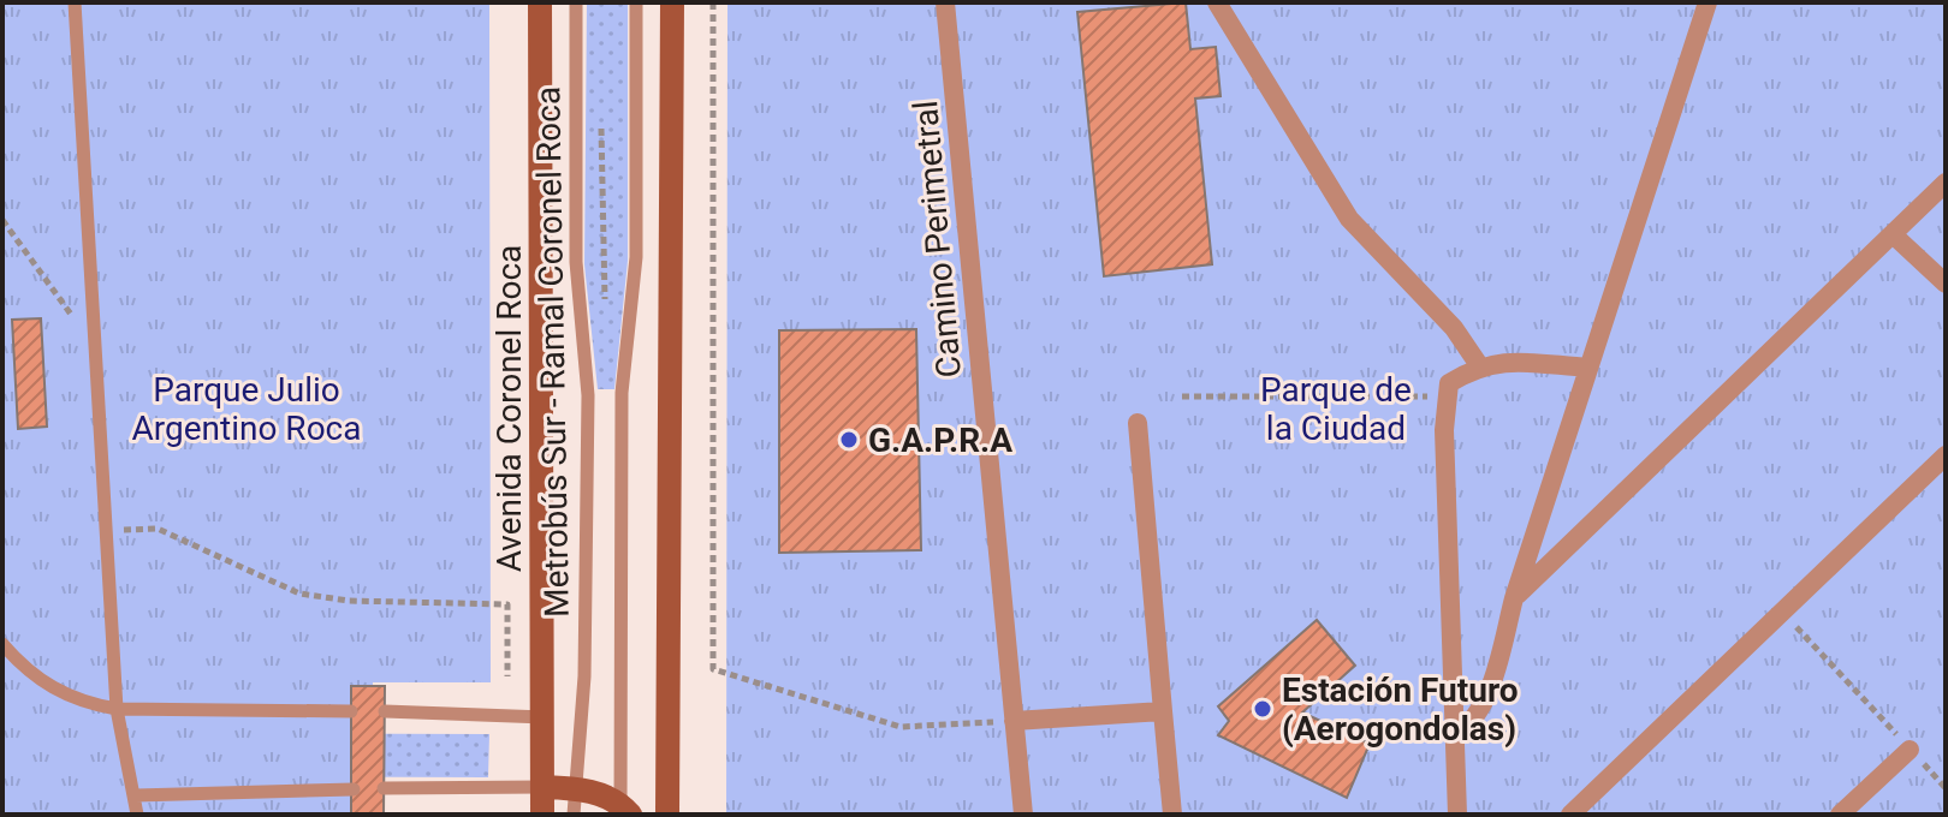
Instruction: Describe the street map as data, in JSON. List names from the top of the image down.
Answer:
{
  "streets": {
    "main road": ["Avenida Coronel Roca"],
    "street": ["Camino Perimetral"],
    "lane": ["Metrobús Sur - Ramal Coronel Roca"]
  },
  "parks": ["Parque Julio Argentino Roca", "Parque de la Ciudad"],
  "places": ["G.A.P.R.A", "Estación Futuro (Aerogondolas)"]
}
